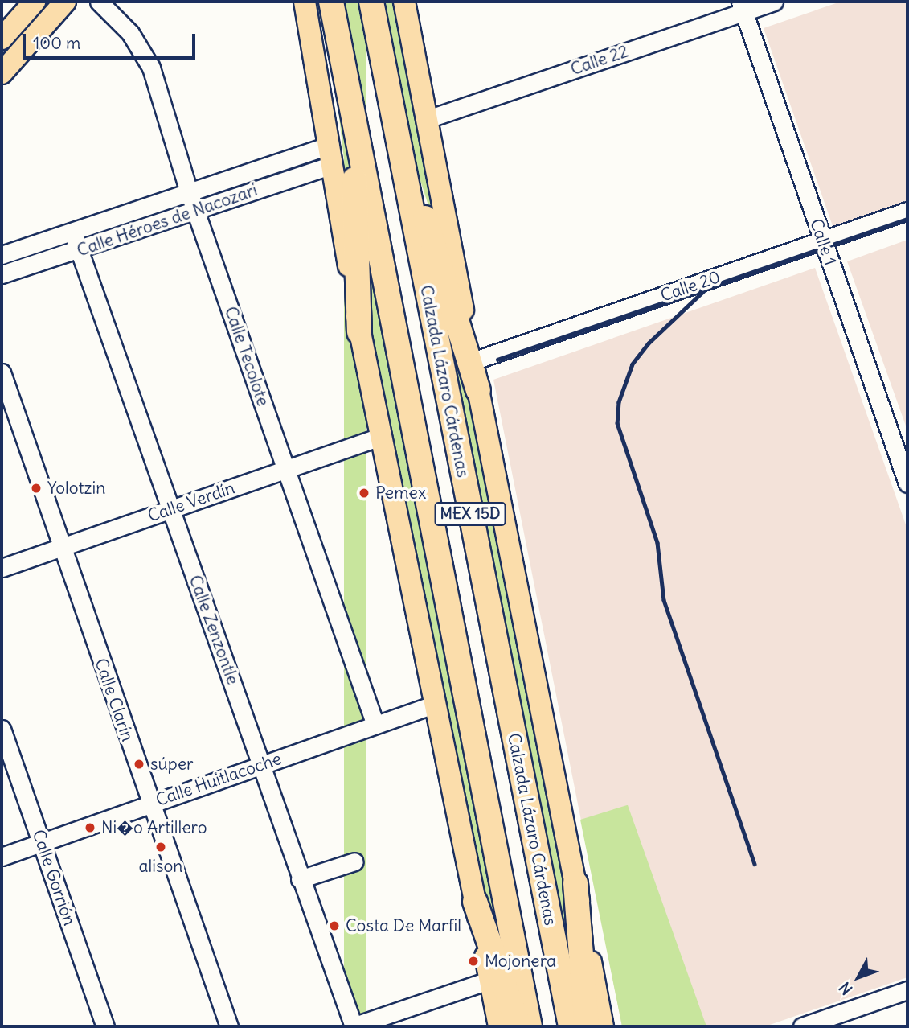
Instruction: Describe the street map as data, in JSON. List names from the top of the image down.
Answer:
{
  "streets": {
    "highway": ["Calzada Lázaro Cárdenas", "MEX 15D"],
    "street": [
      "Calle 22",
      "Calle Héroes de Nacozari",
      "Calle 1",
      "Calle 20",
      "Calle Tecolote",
      "Calle Verdín",
      "Calle Zenzontle",
      "Calle Clarín",
      "Calle Huitlacoche",
      "Calle Gorrión"
    ]
  },
  "crossings": [
    ["Calle 22", "Calle 1"],
    ["Calle 22", "Calzada Lázaro Cárdenas"],
    ["Calle Héroes de Nacozari", "Calle Tecolote"],
    ["Calle Héroes de Nacozari", "Calle Zenzontle"],
    ["Calle 1", "Calle 20"],
    ["Calle 20", "Calzada Lázaro Cárdenas"],
    ["Calle Tecolote", "Calle Verdín"],
    ["Calle Tecolote", "Calle Huitlacoche"],
    ["Calle Verdín", "Calle Zenzontle"],
    ["Calle Verdín", "Calle Clarín"],
    ["Calle Zenzontle", "Calle Huitlacoche"],
    ["Calle Clarín", "Calle Huitlacoche"],
    ["Calle Huitlacoche", "Calle Gorrión"]
  ],
  "places": [
    "Yolotzin",
    "Pemex",
    "súper",
    "Ni�o Artillero",
    "alison",
    "Costa De Marfil",
    "Mojonera"
  ],
  "scale_bar": "100 m",
  "north": "bottom left"
}
